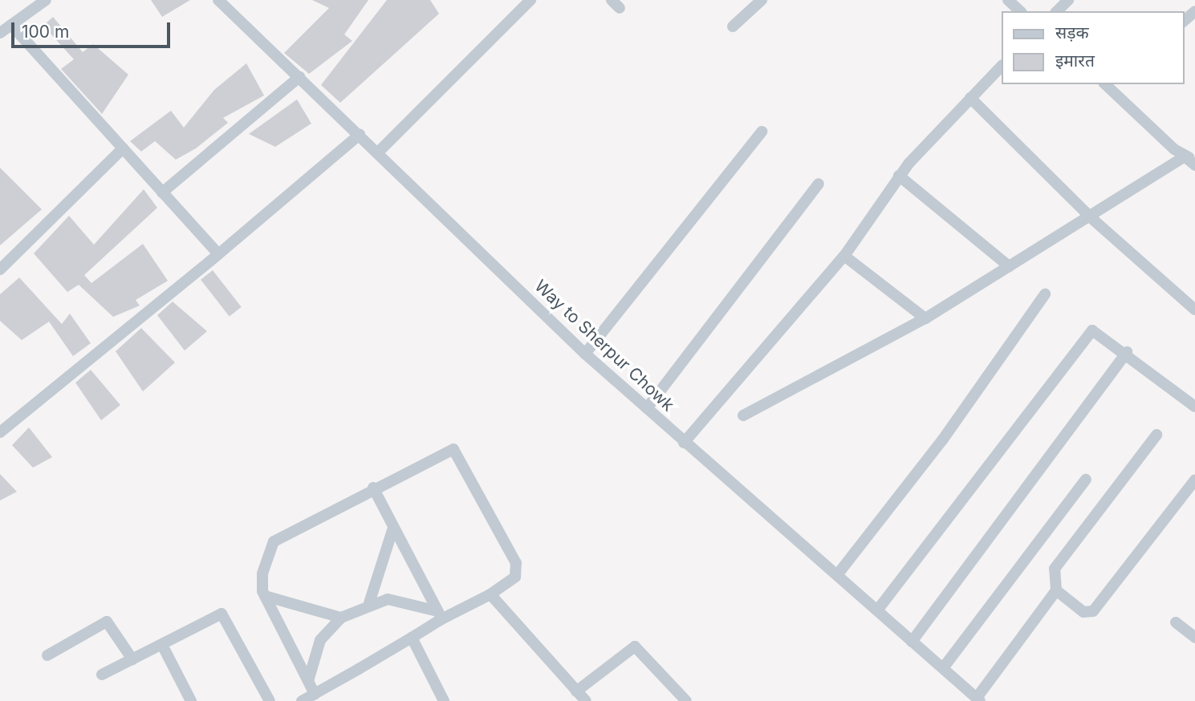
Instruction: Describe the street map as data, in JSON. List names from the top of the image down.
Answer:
{
  "streets": {
    "street": ["Way to Sherpur Chowk"]
  },
  "legend": ["सड़क", "इमारत"],
  "scale_bar": "100 m"
}
